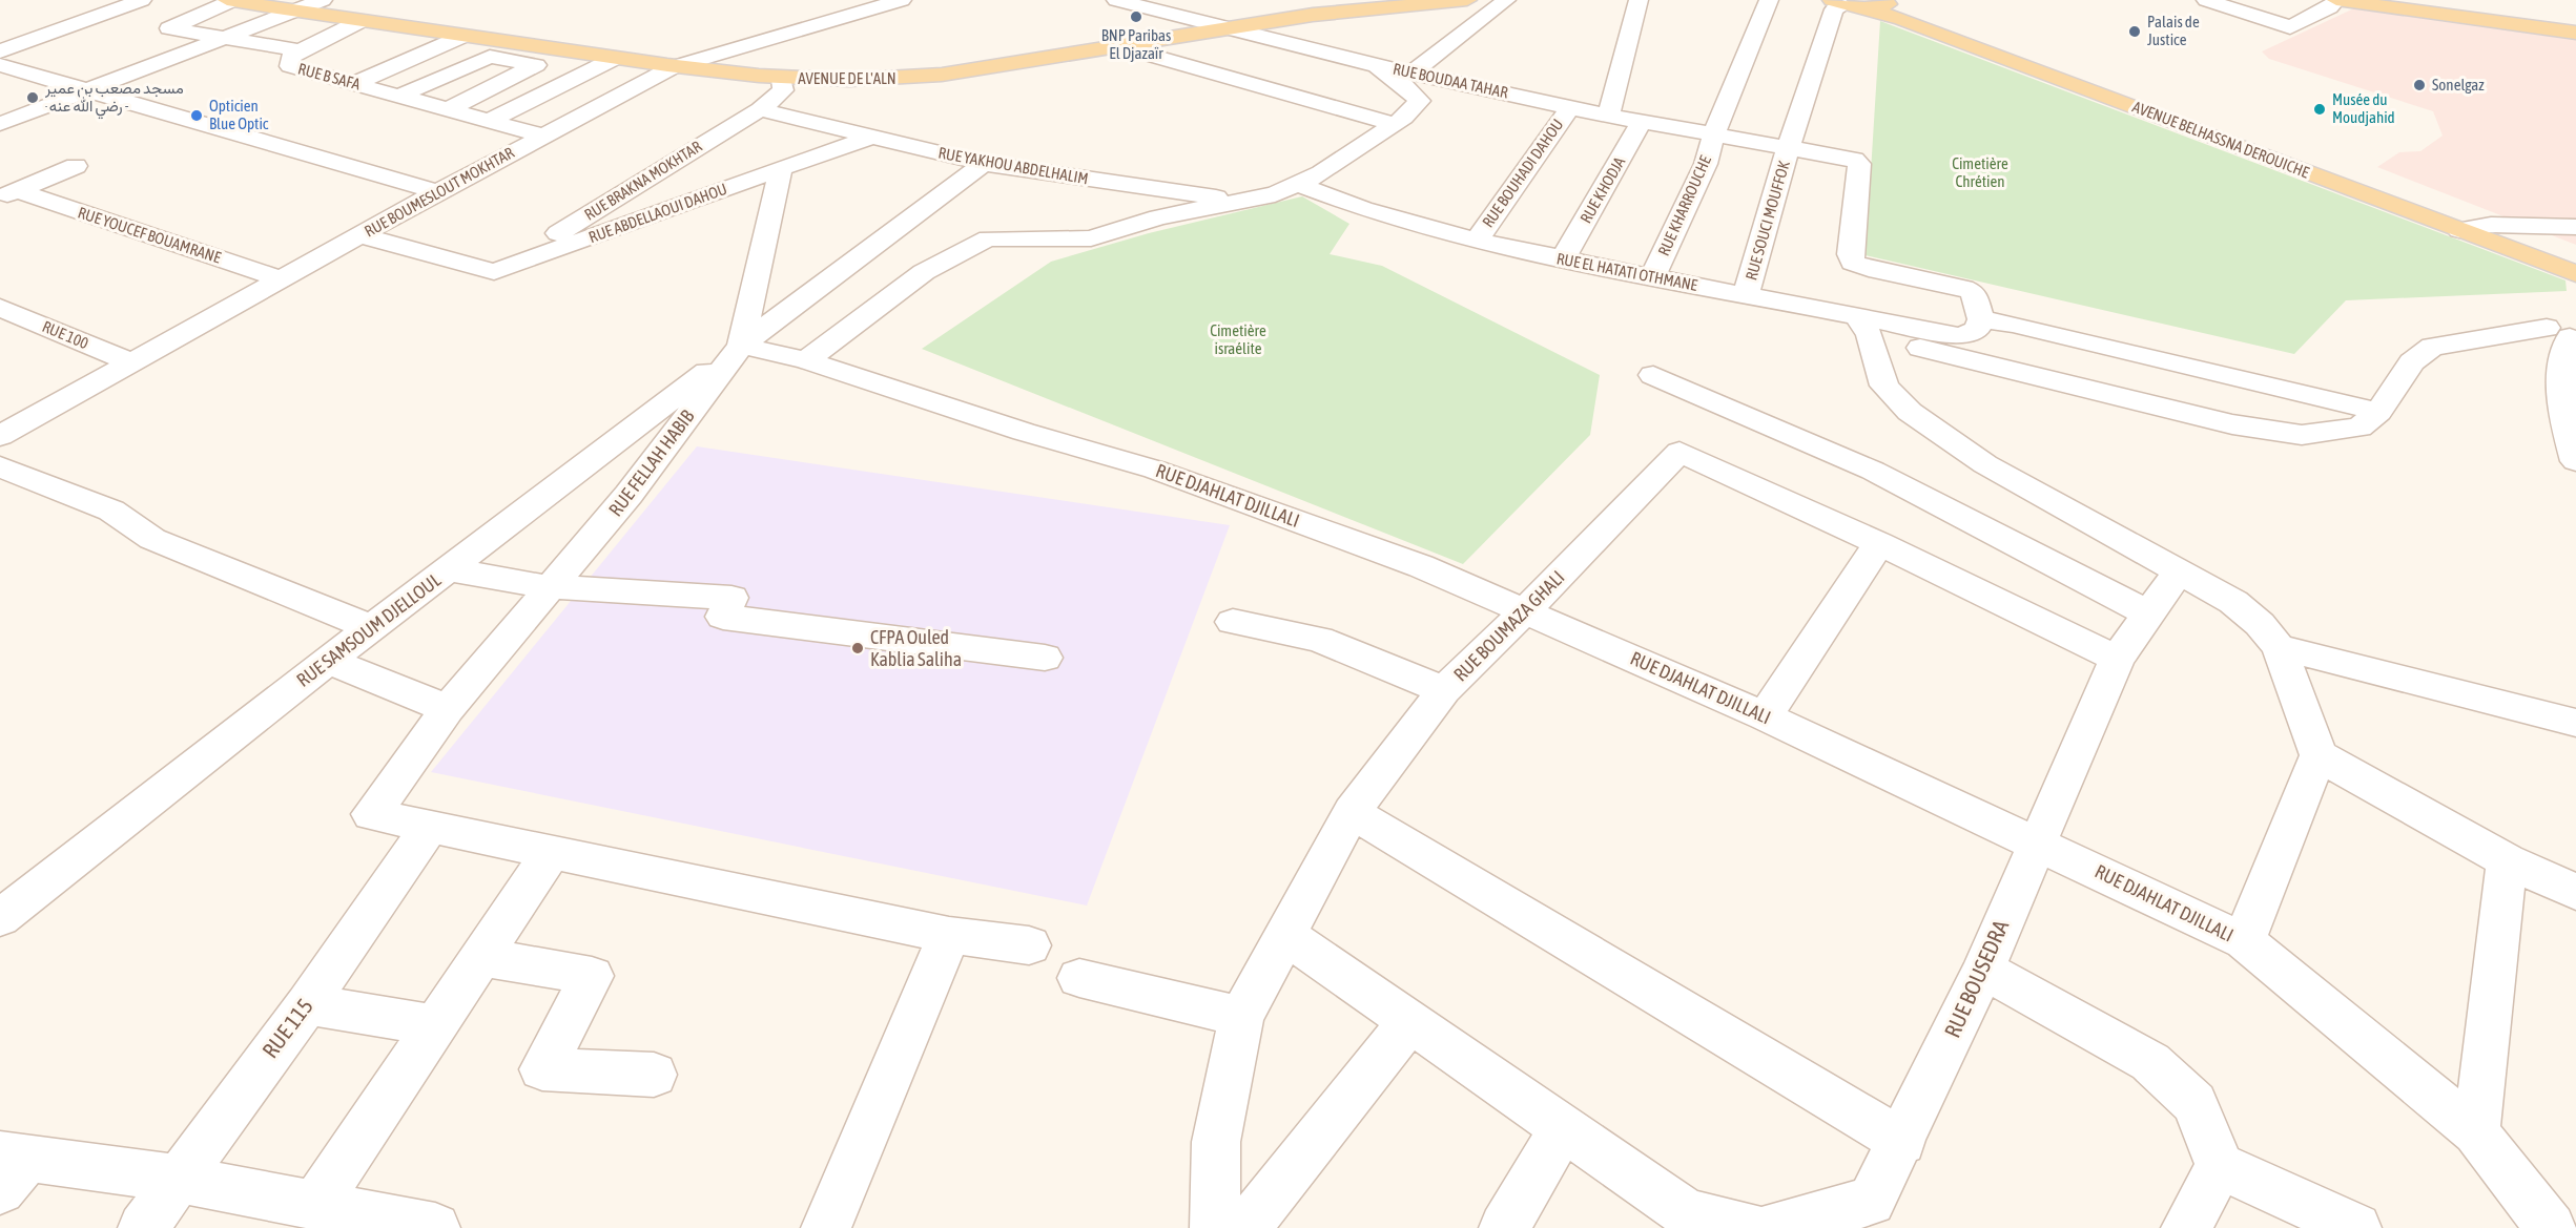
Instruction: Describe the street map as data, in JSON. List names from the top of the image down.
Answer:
{
  "streets": {
    "main road": ["AVENUE DE L'ALN", "AVENUE BELHASSNA DEROUICHE"],
    "street": [
      "RUE B SAFA",
      "RUE BOUDAA TAHAR",
      "RUE YAKHOU ABDELHALIM",
      "RUE BOUHADI DAHOU",
      "RUE BRAKNA MOKHTAR",
      "RUE KHODJA",
      "RUE BOUMESLOUT MOKHTAR",
      "RUE KHARROUCHE",
      "RUE ABDELLAOUI DAHOU",
      "RUE SOUCI MOUFFOK",
      "RUE YOUCEF BOUAMRANE",
      "RUE EL HATATI OTHMANE",
      "RUE 100",
      "RUE FELLAH HABIB",
      "RUE DJAHLAT DJILLALI",
      "RUE BOUMAZA GHALI",
      "RUE SAMSOUM DJELLOUL",
      "RUE BOUSEDRA",
      "RUE 115"
    ]
  },
  "crossings": [
    ["RUE B SAFA", "AVENUE DE L'ALN"],
    ["RUE B SAFA", "RUE BOUMESLOUT MOKHTAR"],
    ["AVENUE DE L'ALN", "RUE BOUMESLOUT MOKHTAR"],
    ["RUE BOUDAA TAHAR", "RUE BOUHADI DAHOU"],
    ["RUE BOUDAA TAHAR", "RUE KHODJA"],
    ["RUE BOUDAA TAHAR", "RUE KHARROUCHE"],
    ["RUE BOUDAA TAHAR", "RUE SOUCI MOUFFOK"],
    ["RUE BOUDAA TAHAR", "RUE EL HATATI OTHMANE"],
    ["AVENUE BELHASSNA DEROUICHE", "RUE SOUCI MOUFFOK"],
    ["RUE YAKHOU ABDELHALIM", "RUE BRAKNA MOKHTAR"],
    ["RUE YAKHOU ABDELHALIM", "RUE ABDELLAOUI DAHOU"],
    ["RUE YAKHOU ABDELHALIM", "RUE FELLAH HABIB"],
    ["RUE BOUHADI DAHOU", "RUE EL HATATI OTHMANE"],
    ["RUE BRAKNA MOKHTAR", "RUE ABDELLAOUI DAHOU"],
    ["RUE KHODJA", "RUE EL HATATI OTHMANE"],
    ["RUE BOUMESLOUT MOKHTAR", "RUE YOUCEF BOUAMRANE"],
    ["RUE BOUMESLOUT MOKHTAR", "RUE 100"],
    ["RUE KHARROUCHE", "RUE EL HATATI OTHMANE"],
    ["RUE SOUCI MOUFFOK", "RUE EL HATATI OTHMANE"],
    ["RUE FELLAH HABIB", "RUE DJAHLAT DJILLALI"],
    ["RUE FELLAH HABIB", "RUE SAMSOUM DJELLOUL"],
    ["RUE FELLAH HABIB", "RUE 115"],
    ["RUE DJAHLAT DJILLALI", "RUE BOUMAZA GHALI"],
    ["RUE DJAHLAT DJILLALI", "RUE SAMSOUM DJELLOUL"],
    ["RUE DJAHLAT DJILLALI", "RUE BOUSEDRA"]
  ],
  "parks": ["Cimetière Chrétien", "Cimetière israélite"],
  "places": [
    "BNP Paribas El Djazaïr",
    "Palais de Justice",
    "Sonelgaz",
    "مسجد مصعب بن عمير -رضي الله عنه -",
    "Musée du Moudjahid",
    "Opticien Blue Optic",
    "CFPA Ouled Kablia Saliha"
  ]
}
